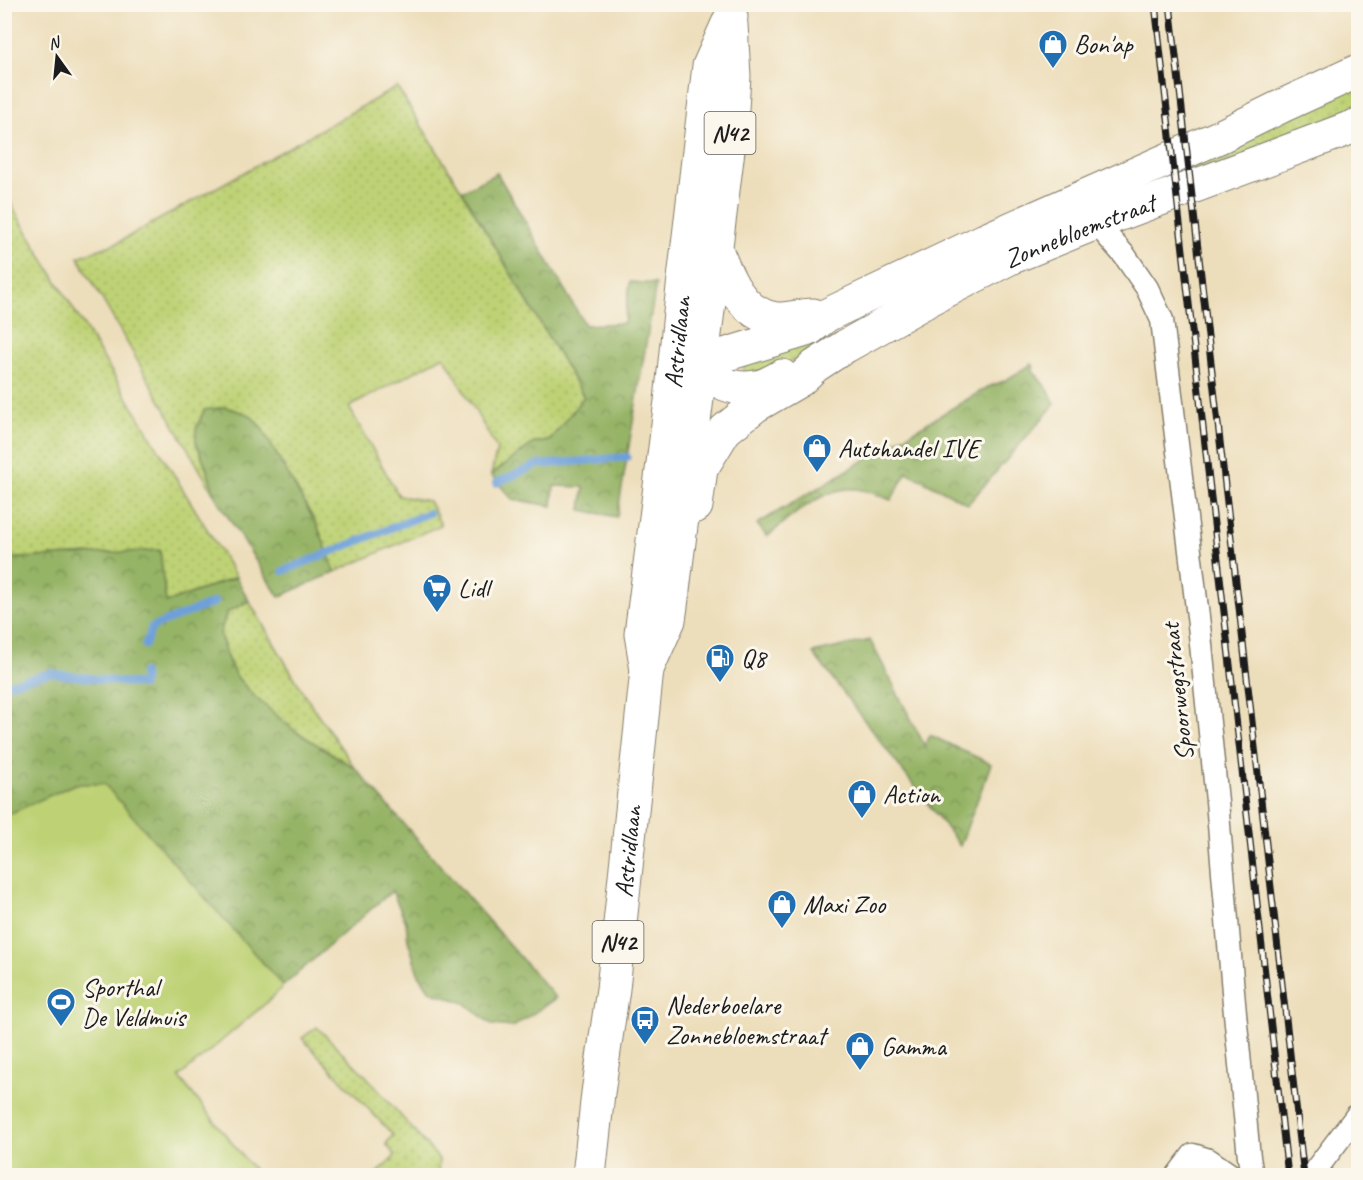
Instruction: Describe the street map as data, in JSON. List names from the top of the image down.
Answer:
{
  "streets": {
    "main road": ["N42", "Zonnebloemstraat", "Astridlaan"],
    "street": ["Spoorwegstraat"]
  },
  "crossings": [
    ["Zonnebloemstraat", "Spoorwegstraat"]
  ],
  "places": {
    "shop": [
      "Bon'ap",
      "Autohandel IVE",
      "Action",
      "Maxi Zoo",
      "Gamma"
    ],
    "supermarket": ["Lidl"],
    "fuel station": ["Q8"],
    "sports": ["Sporthal De Veldmuis"],
    "bus stop": ["Nederboelare Zonnebloemstraat"]
  },
  "north": "top"
}
